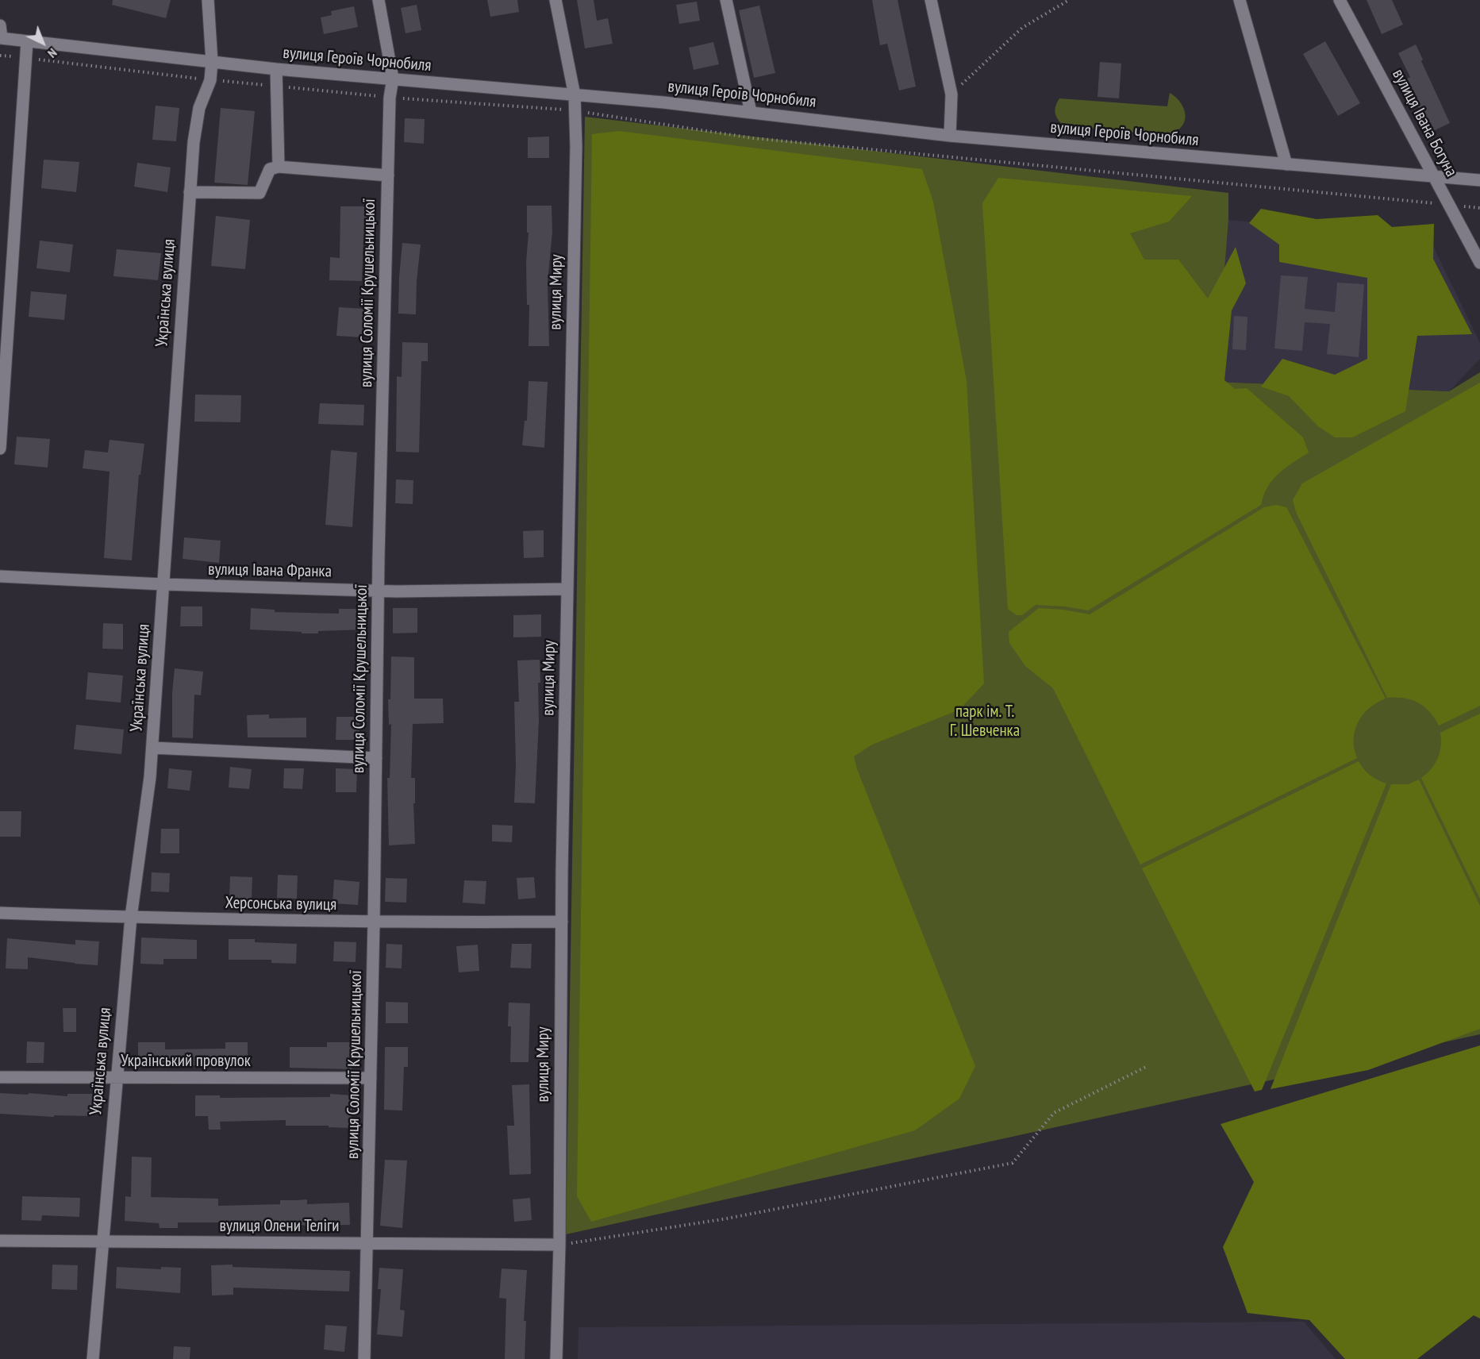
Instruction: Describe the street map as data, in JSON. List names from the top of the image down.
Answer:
{
  "streets": {
    "street": [
      "вулиця Героїв Чорнобиля",
      "вулиця Івана Богуна",
      "вулиця Миру",
      "Українська вулиця",
      "вулиця Соломії Крушельницької",
      "вулиця Івана Франка",
      "Херсонська вулиця",
      "Український провулок",
      "вулиця Олени Теліги"
    ]
  },
  "crossings": [
    ["вулиця Героїв Чорнобиля", "вулиця Івана Богуна"],
    ["вулиця Героїв Чорнобиля", "вулиця Миру"],
    ["вулиця Героїв Чорнобиля", "Українська вулиця"],
    ["вулиця Героїв Чорнобиля", "вулиця Соломії Крушельницької"],
    ["вулиця Миру", "вулиця Івана Франка"],
    ["вулиця Миру", "Херсонська вулиця"],
    ["вулиця Миру", "вулиця Олени Теліги"],
    ["Українська вулиця", "вулиця Івана Франка"],
    ["Українська вулиця", "Херсонська вулиця"],
    ["Українська вулиця", "Український провулок"],
    ["Українська вулиця", "вулиця Олени Теліги"],
    ["вулиця Соломії Крушельницької", "вулиця Івана Франка"],
    ["вулиця Соломії Крушельницької", "Херсонська вулиця"],
    ["вулиця Соломії Крушельницької", "Український провулок"],
    ["вулиця Соломії Крушельницької", "вулиця Олени Теліги"]
  ],
  "parks": ["парк ім. Т. Г. Шевченка"],
  "north": "bottom right"
}
